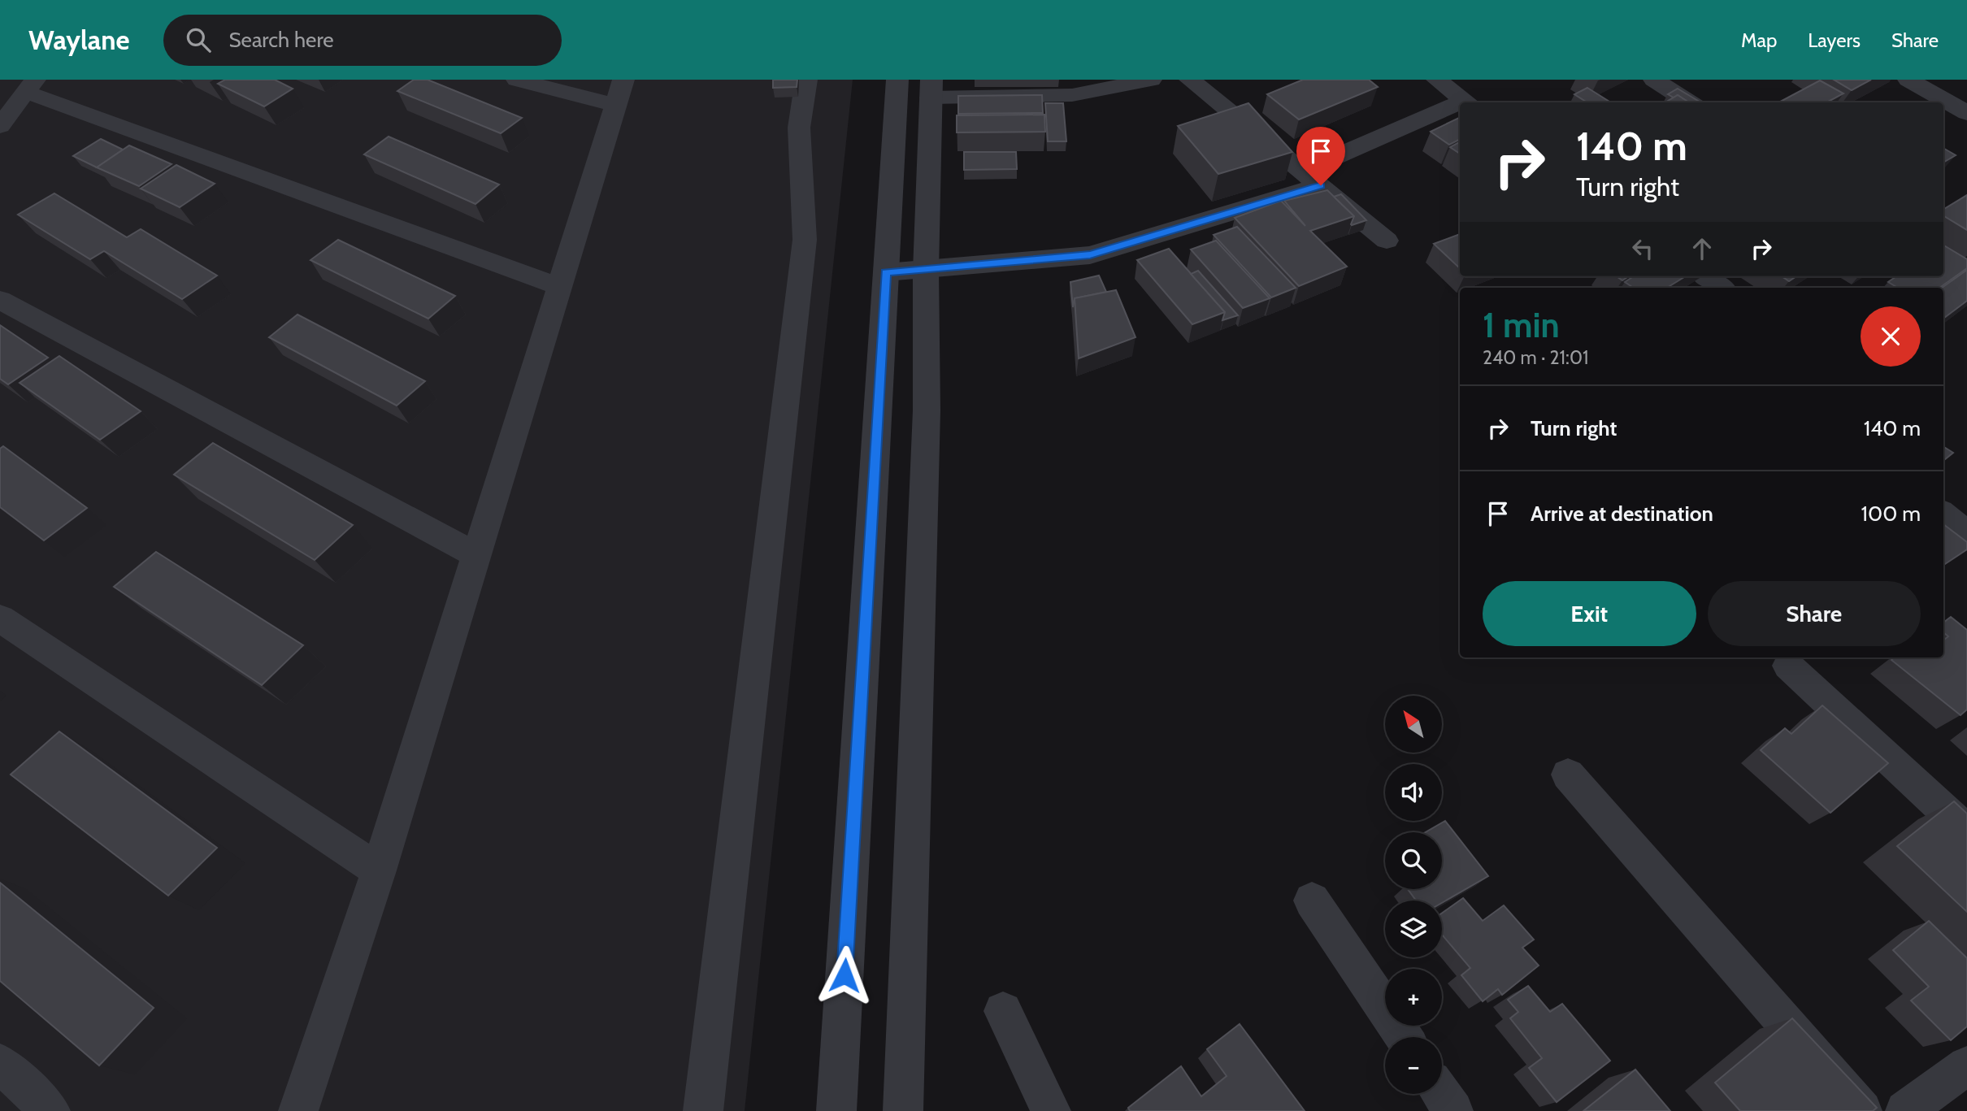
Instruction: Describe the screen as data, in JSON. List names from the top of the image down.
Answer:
{
  "north": "top left",
  "page": {
    "header": "Waylane",
    "search": "Search here",
    "nav": ["Map", "Layers", "Share"],
    "turn": ["140 m", "Turn right"],
    "heading": ["1 min", "240 m · 21:01"],
    "list": [
      {
        "name": "Turn right",
        "value": "140 m"
      },
      {
        "name": "Arrive at destination",
        "value": "100 m"
      }
    ],
    "buttons": ["Exit", "Share"],
    "map_buttons": ["+", "−"]
  }
}
